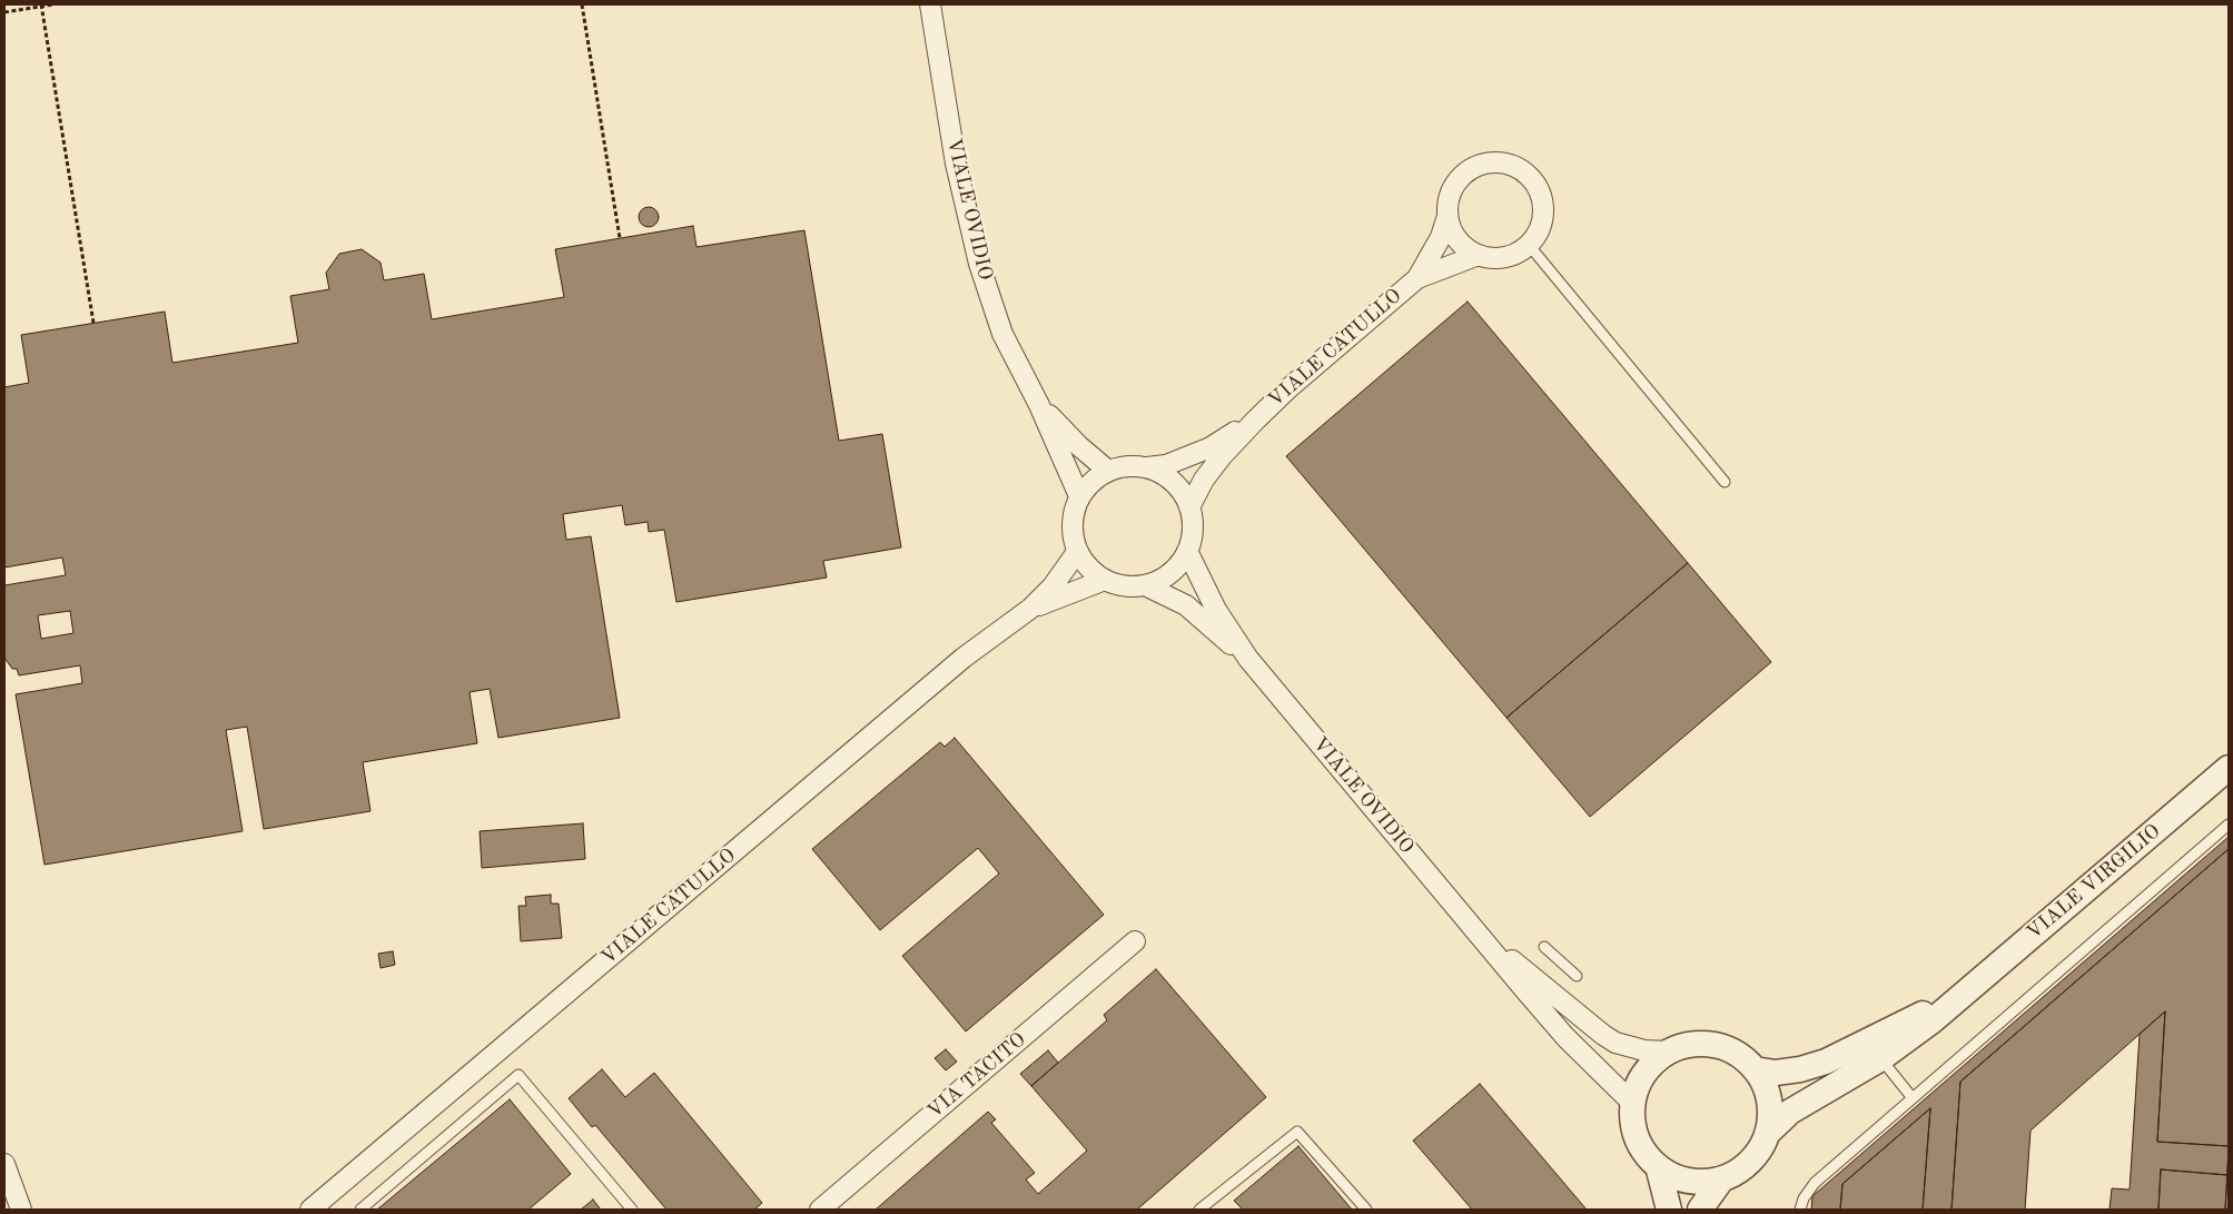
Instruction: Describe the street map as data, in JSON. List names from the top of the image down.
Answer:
{
  "streets": {
    "street": [
      "VIALE OVIDIO",
      "VIALE CATULLO",
      "VIALE VIRGILIO",
      "VIA TACITO"
    ]
  },
  "crossings": [
    ["VIALE OVIDIO", "VIALE CATULLO"],
    ["VIALE OVIDIO", "VIALE VIRGILIO"]
  ]
}
